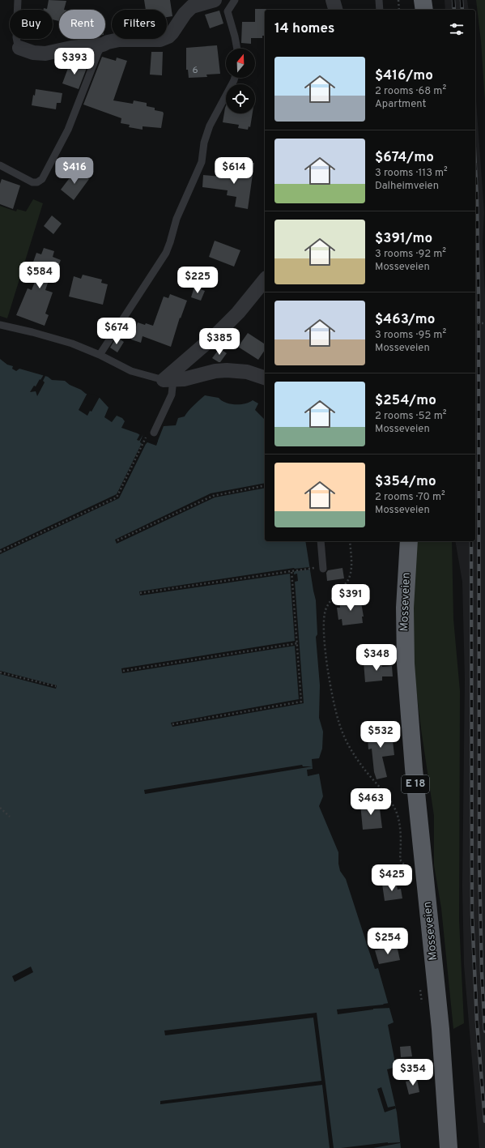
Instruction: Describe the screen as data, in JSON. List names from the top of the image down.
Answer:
{
  "streets": {
    "highway": ["Mosseveien", "E 18"]
  },
  "house_numbers": ["6"],
  "north": "top",
  "page": {
    "chip": ["Buy", "Rent", "Filters"],
    "heading": "14 homes",
    "price": [
      "$393",
      "$416",
      "$614",
      "$584",
      "$225",
      "$674",
      "$385",
      "$391",
      "$348",
      "$532",
      "$463",
      "$425",
      "$254",
      "$354"
    ],
    "list": [
      {
        "name": "$416/mo",
        "note": "2 rooms · 68 m² · Apartment"
      },
      {
        "name": "$674/mo",
        "note": "3 rooms · 113 m² · Dalheimveien"
      },
      {
        "name": "$391/mo",
        "note": "3 rooms · 92 m² · Mosseveien"
      },
      {
        "name": "$463/mo",
        "note": "3 rooms · 95 m² · Mosseveien"
      },
      {
        "name": "$254/mo",
        "note": "2 rooms · 52 m² · Mosseveien"
      },
      {
        "name": "$354/mo",
        "note": "2 rooms · 70 m² · Mosseveien"
      }
    ]
  }
}
